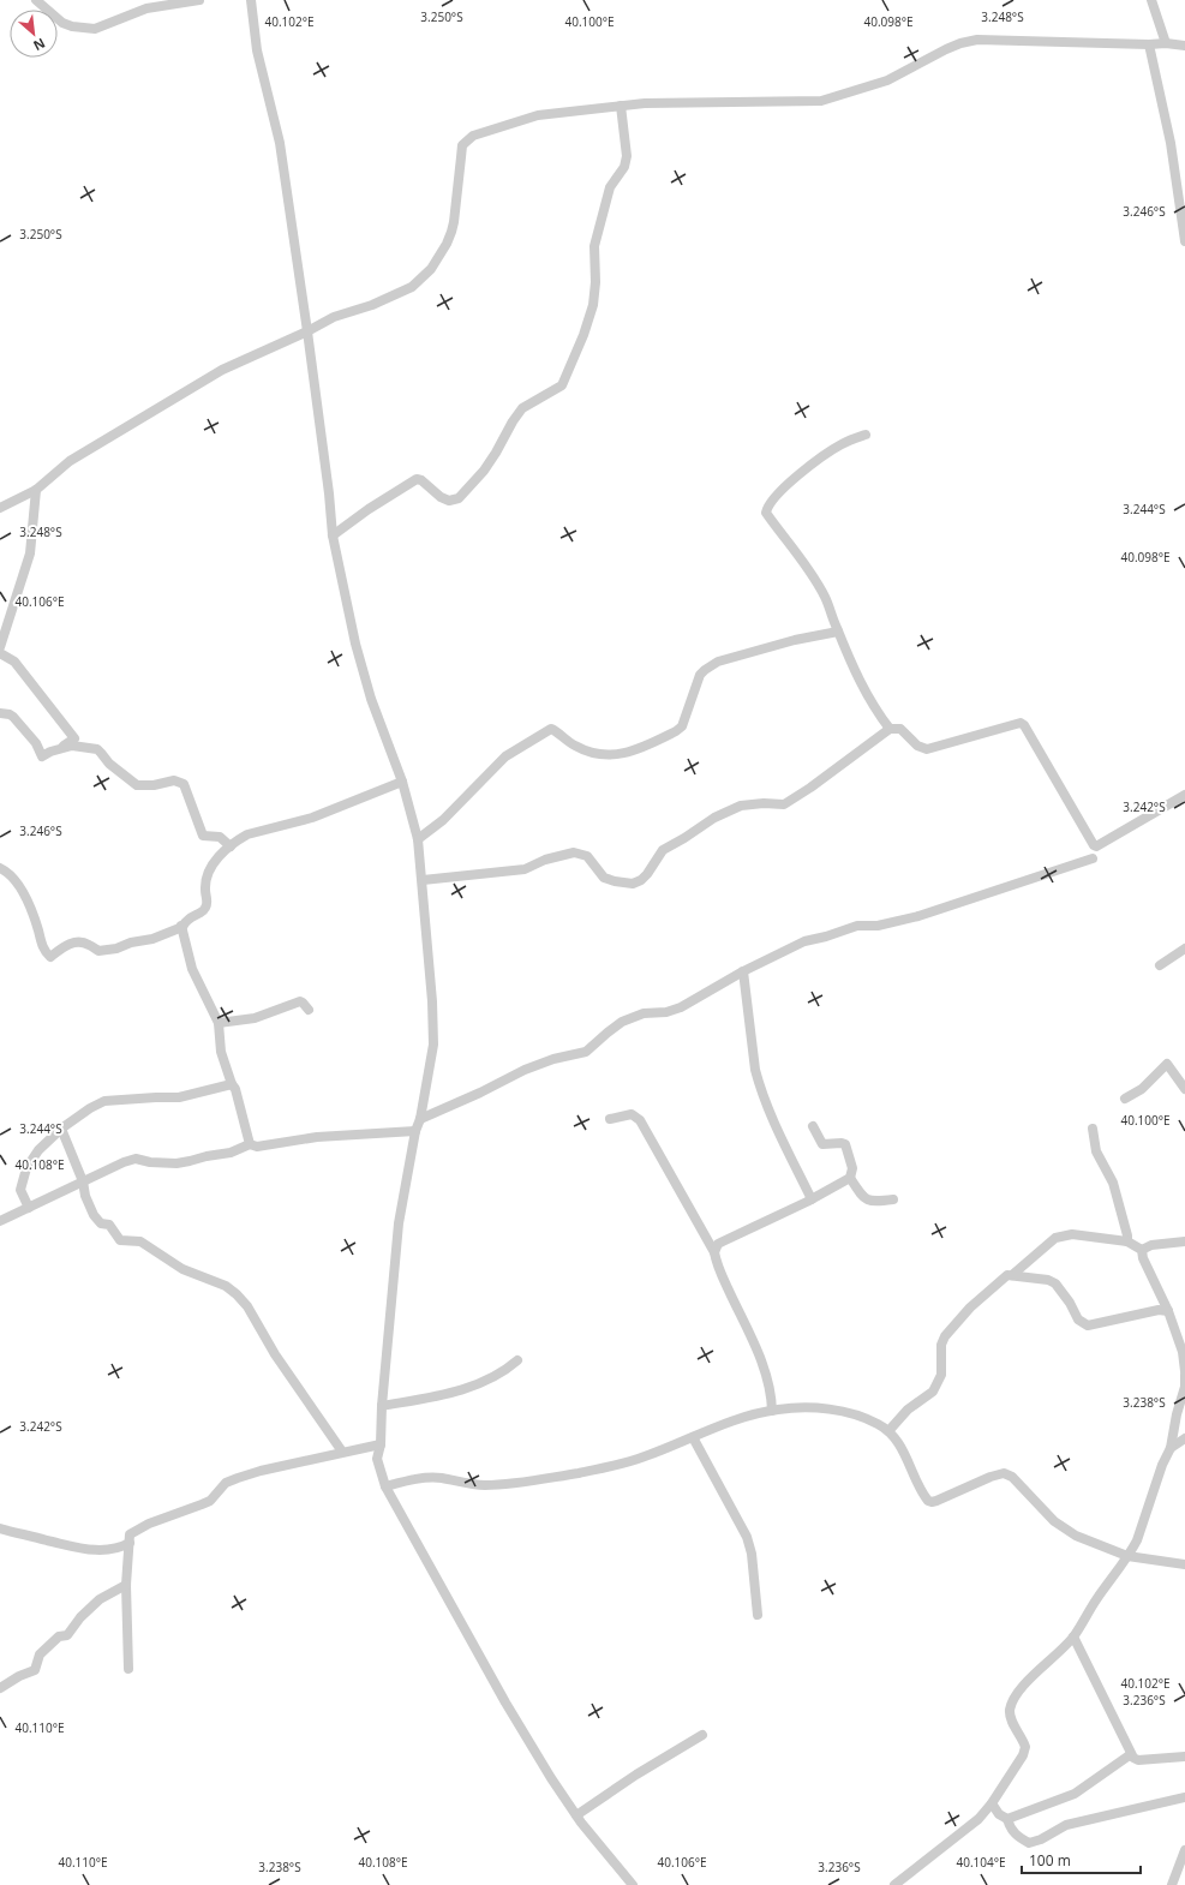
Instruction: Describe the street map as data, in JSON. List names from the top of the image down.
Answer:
{
  "scale_bar": "100 m",
  "north": "bottom right",
  "coordinates": [
    "3.250°S",
    "3.248°S",
    "40.102°E",
    "40.100°E",
    "40.098°E",
    "3.246°S",
    "3.244°S",
    "40.106°E",
    "3.242°S",
    "40.108°E",
    "3.238°S",
    "3.236°S",
    "40.110°E",
    "40.104°E"
  ]
}
